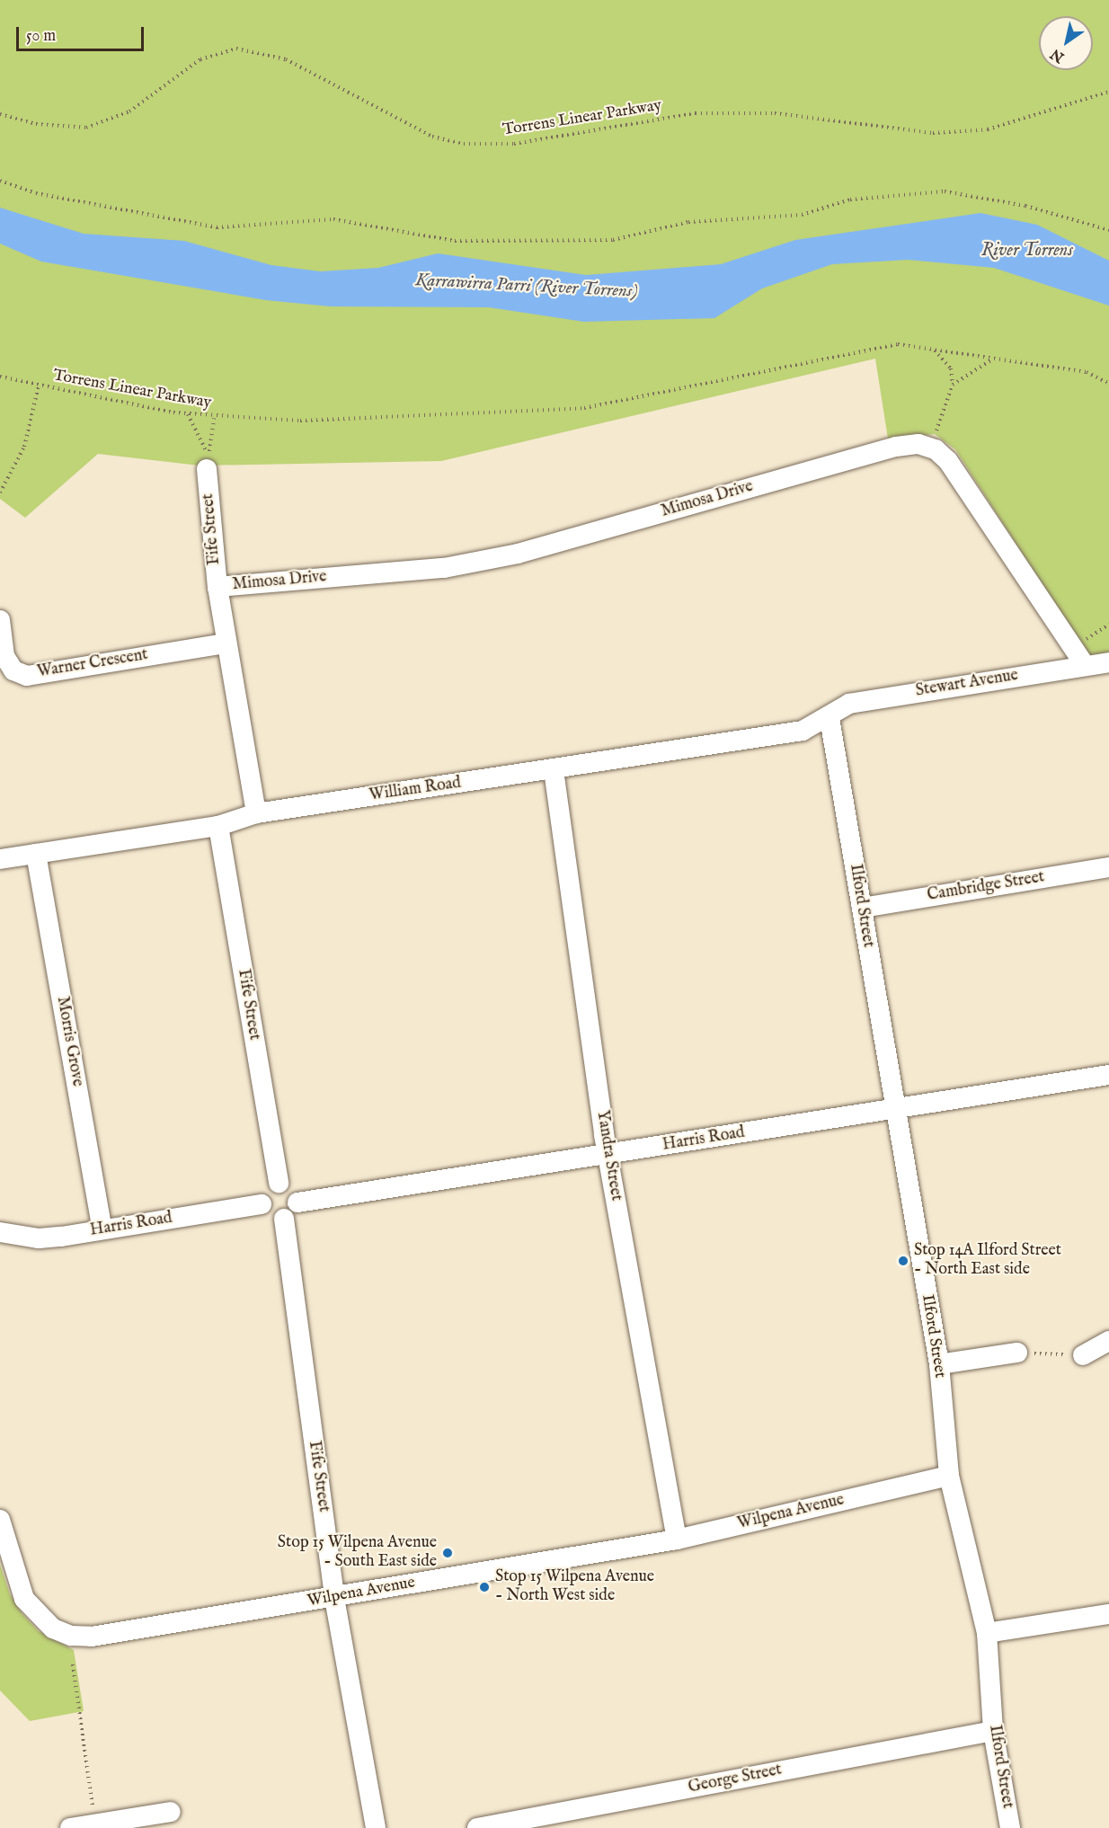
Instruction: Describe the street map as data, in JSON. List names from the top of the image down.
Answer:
{
  "streets": {
    "street": [
      "Mimosa Drive",
      "Fife Street",
      "Warner Crescent",
      "Stewart Avenue",
      "William Road",
      "Cambridge Street",
      "Ilford Street",
      "Morris Grove",
      "Harris Road",
      "Yandra Street",
      "Wilpena Avenue",
      "George Street"
    ],
    "path": ["Torrens Linear Parkway"]
  },
  "crossings": [
    ["Mimosa Drive", "Fife Street"],
    ["Fife Street", "Warner Crescent"],
    ["Fife Street", "William Road"],
    ["Fife Street", "Harris Road"],
    ["Fife Street", "Wilpena Avenue"],
    ["Stewart Avenue", "William Road"],
    ["Stewart Avenue", "Ilford Street"],
    ["William Road", "Ilford Street"],
    ["William Road", "Morris Grove"],
    ["William Road", "Yandra Street"],
    ["Cambridge Street", "Ilford Street"],
    ["Ilford Street", "Harris Road"],
    ["Ilford Street", "Wilpena Avenue"],
    ["Ilford Street", "George Street"],
    ["Morris Grove", "Harris Road"],
    ["Harris Road", "Yandra Street"],
    ["Yandra Street", "Wilpena Avenue"]
  ],
  "water": ["River Torrens", "Karrawirra Parri (River Torrens)"],
  "places": ["Stop 14A Ilford Street - North East side", "Stop 15 Wilpena Avenue - South East side", "Stop 15 Wilpena Avenue - North West side"],
  "scale_bar": "50 m",
  "north": "bottom left"
}
